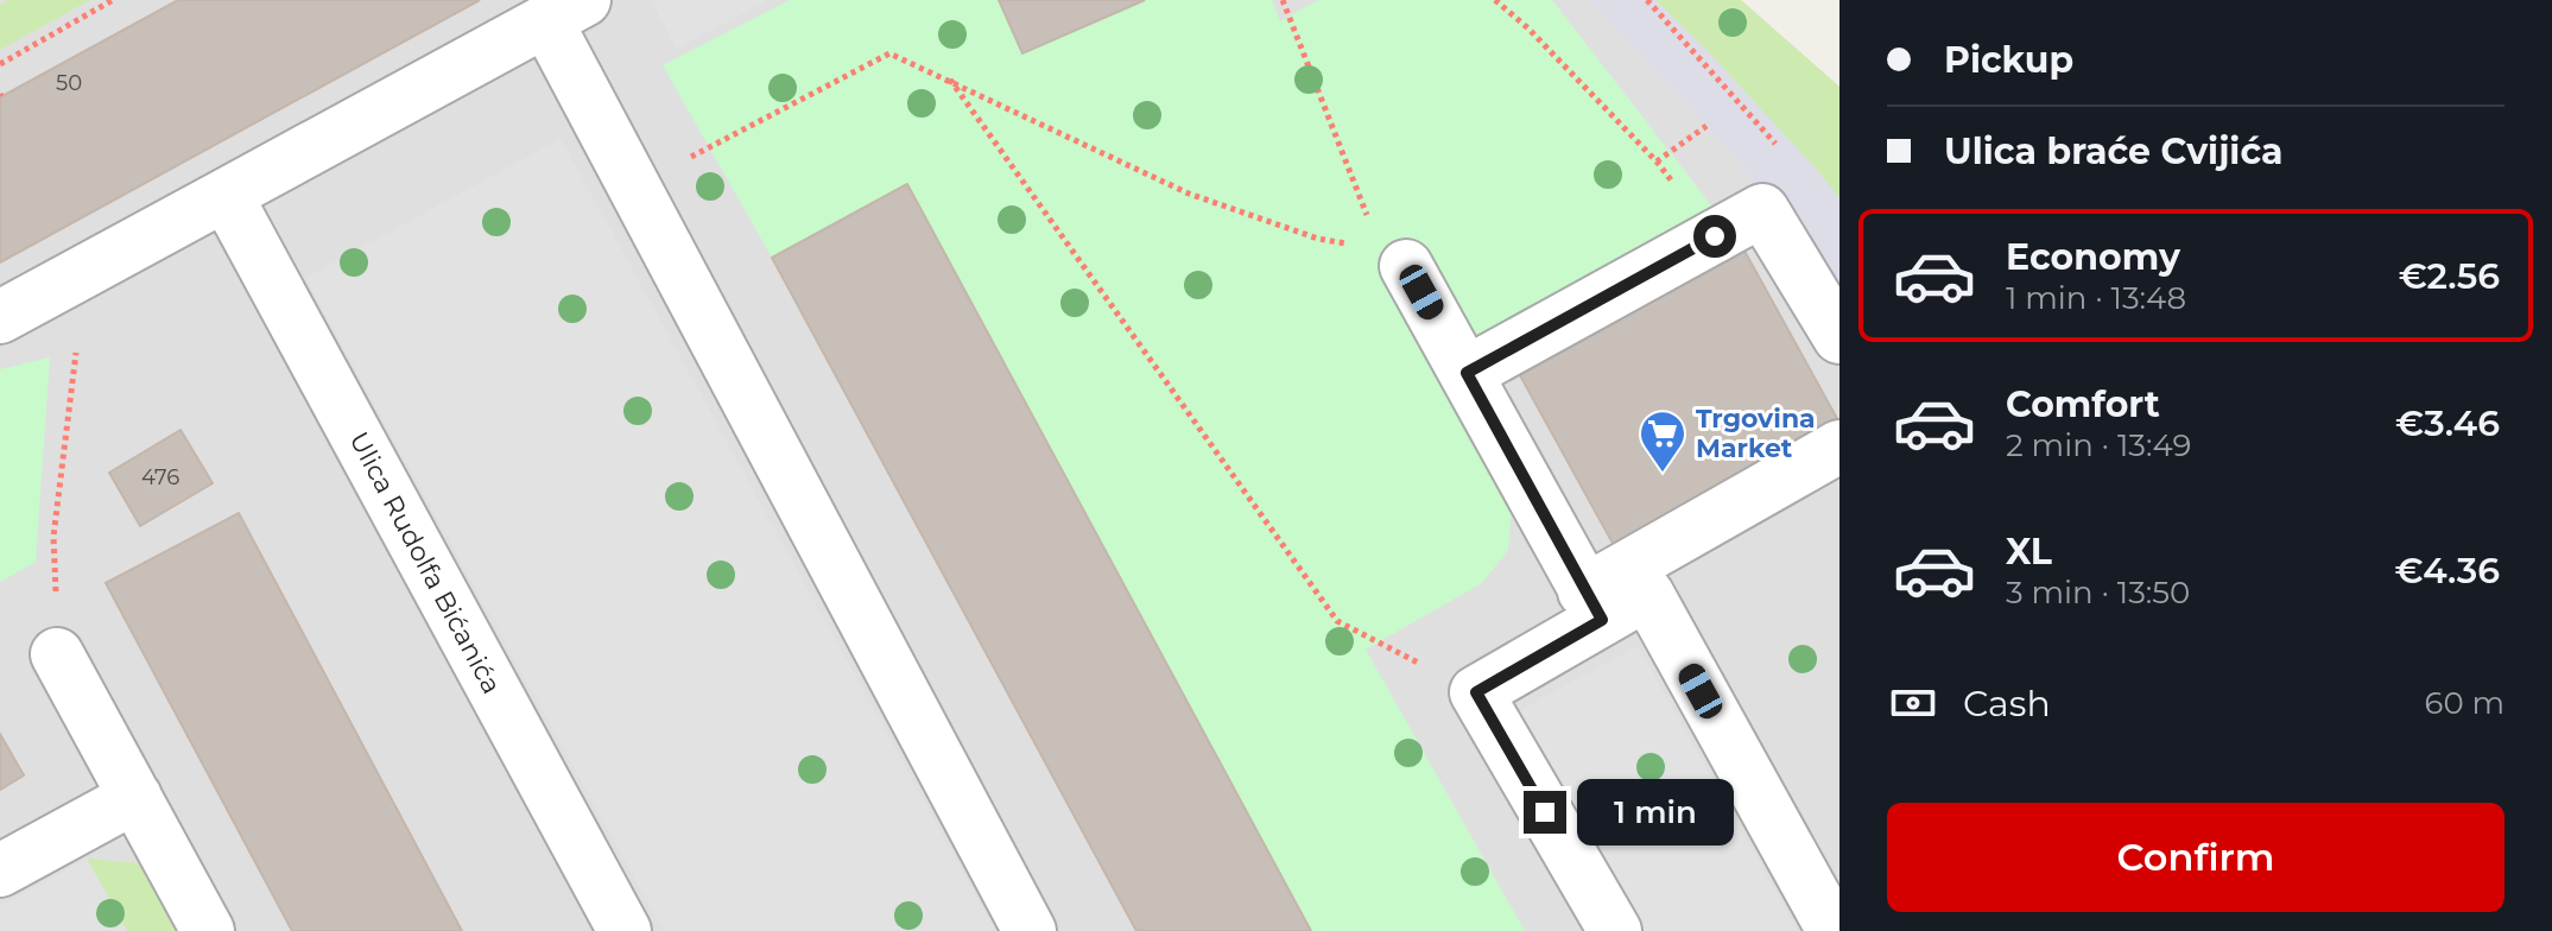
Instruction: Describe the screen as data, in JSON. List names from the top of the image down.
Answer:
{
  "streets": {
    "street": ["Ulica Rudolfa Bićanića"]
  },
  "places": {
    "supermarket": ["Trgovina Market"]
  },
  "house_numbers": ["50", "476"],
  "page": {
    "banner": ["Pickup", "Ulica braće Cvijića"],
    "list": [
      {
        "name": "Economy",
        "note": "1 min · 13:48",
        "value": "€2.56"
      },
      {
        "name": "Comfort",
        "note": "2 min · 13:49",
        "value": "€3.46"
      },
      {
        "name": "XL",
        "note": "3 min · 13:50",
        "value": "€4.36"
      }
    ],
    "pay": ["Cash", "60 m"],
    "bubble": "1 min",
    "buttons": "Confirm"
  }
}
